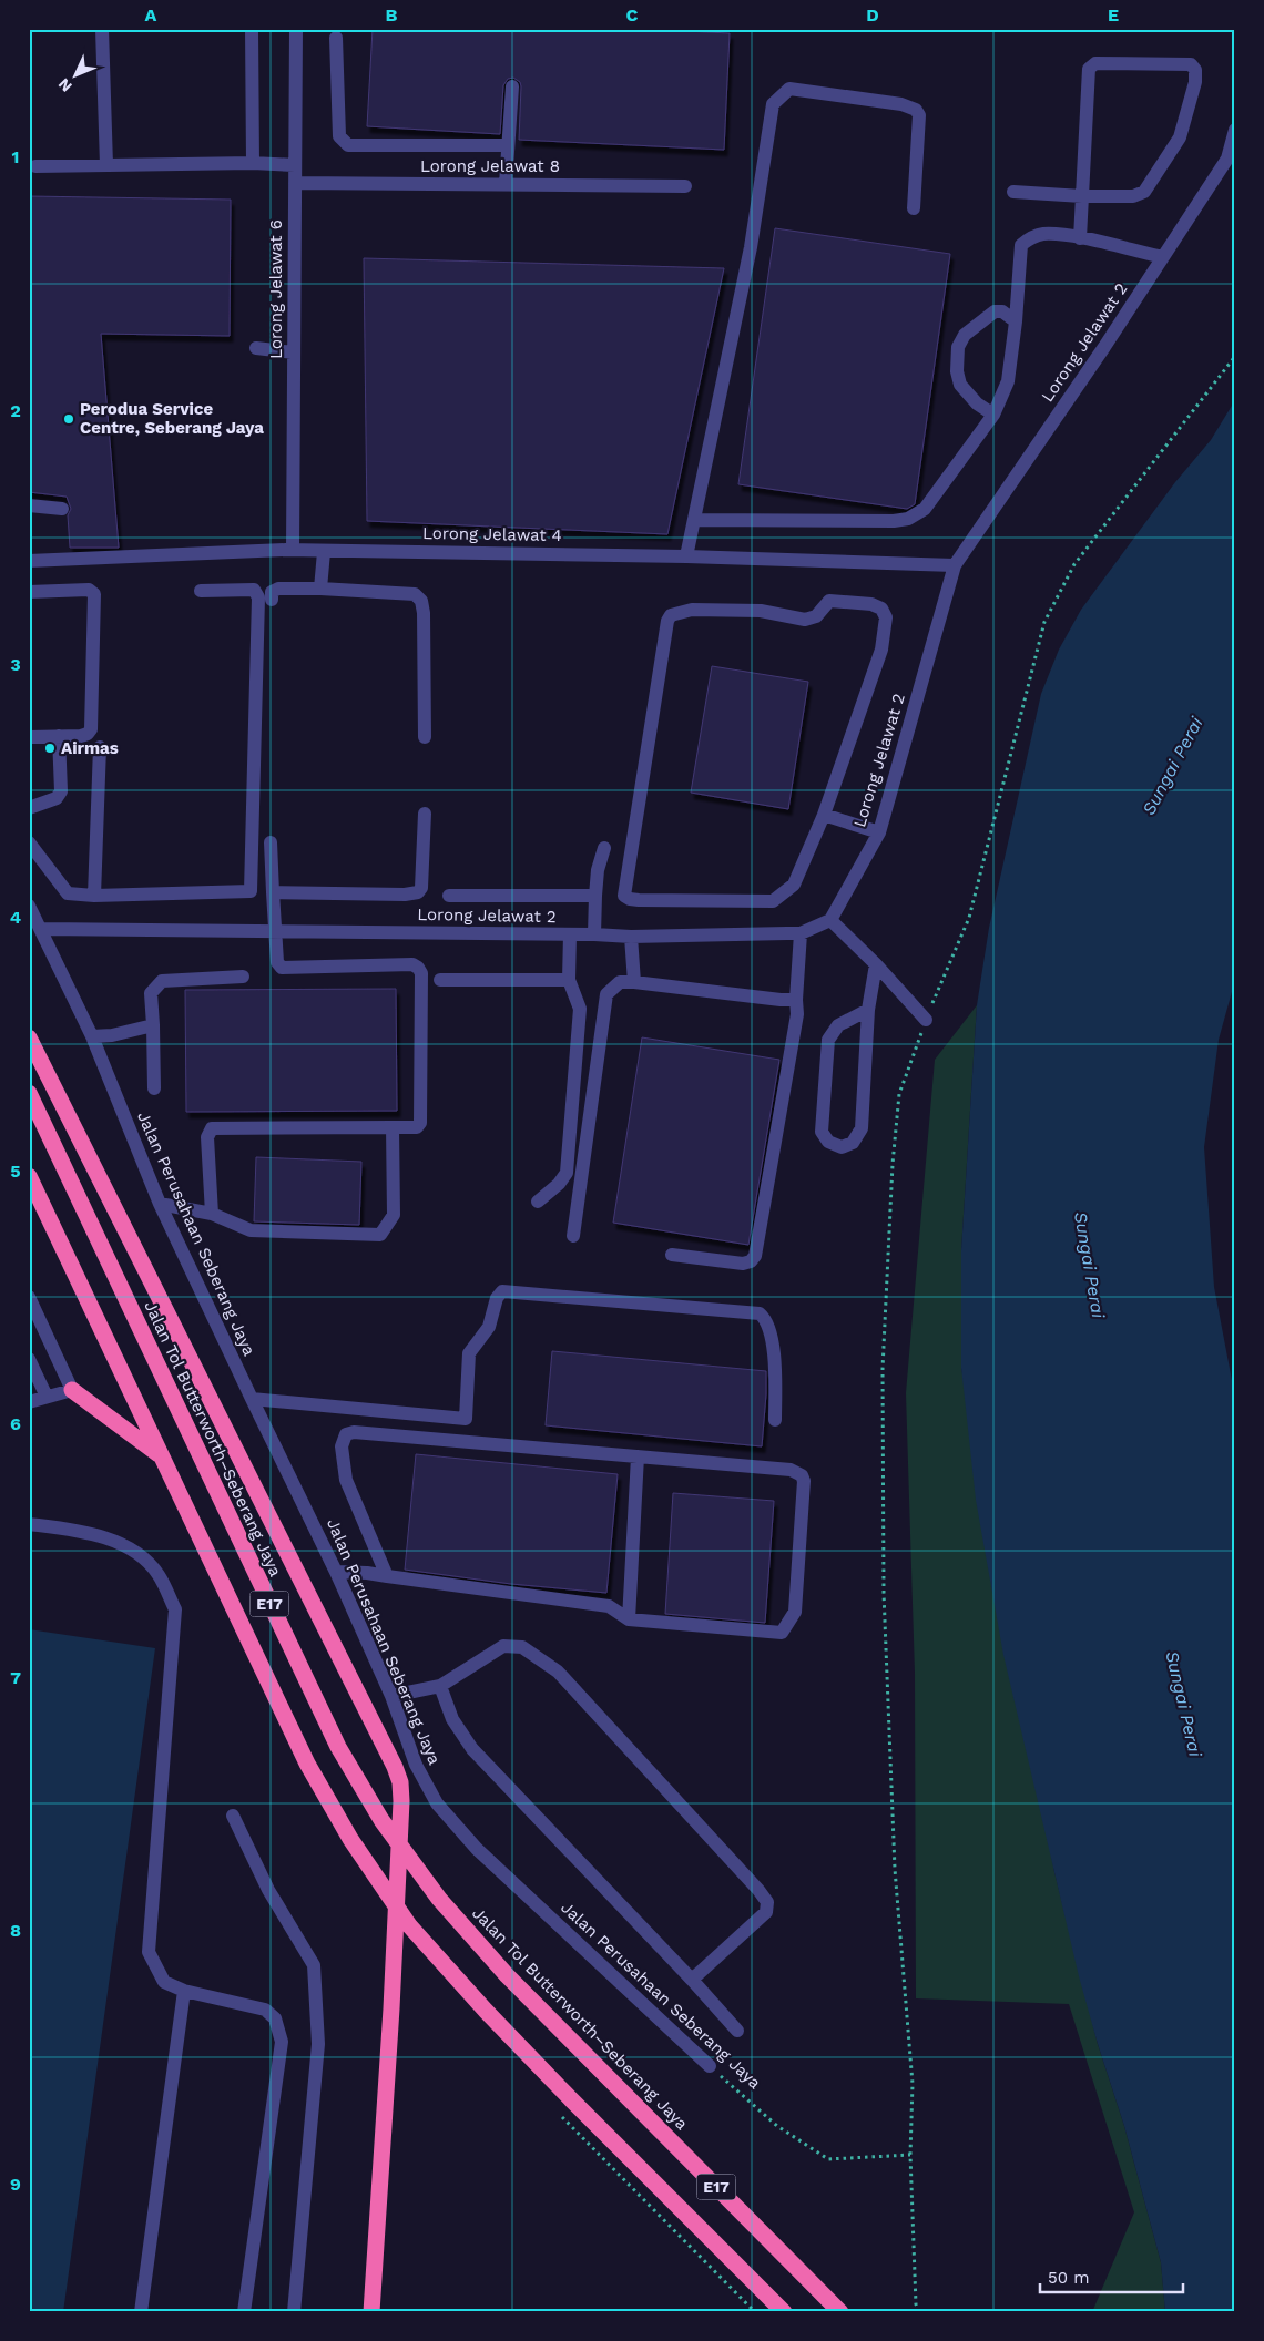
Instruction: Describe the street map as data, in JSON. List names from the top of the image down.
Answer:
{
  "streets": {
    "highway": ["Jalan Tol Butterworth–Seberang Jaya", "E17"],
    "street": [
      "Lorong Jelawat 8",
      "Lorong Jelawat 6",
      "Lorong Jelawat 2",
      "Lorong Jelawat 4",
      "Jalan Perusahaan Seberang Jaya"
    ]
  },
  "crossings": [
    ["Lorong Jelawat 8", "Lorong Jelawat 6"],
    ["Lorong Jelawat 6", "Lorong Jelawat 4"],
    ["Lorong Jelawat 2", "Lorong Jelawat 4"],
    ["Lorong Jelawat 2", "Jalan Perusahaan Seberang Jaya"]
  ],
  "water": ["Sungai Perai"],
  "places": ["Perodua Service Centre, Seberang Jaya", "Airmas"],
  "scale_bar": "50 m",
  "north": "bottom left",
  "grid": {
    "columns": [
      "A",
      "B",
      "C",
      "D",
      "E"
    ],
    "rows": [
      "1",
      "2",
      "3",
      "4",
      "5",
      "6",
      "7",
      "8",
      "9"
    ]
  }
}
